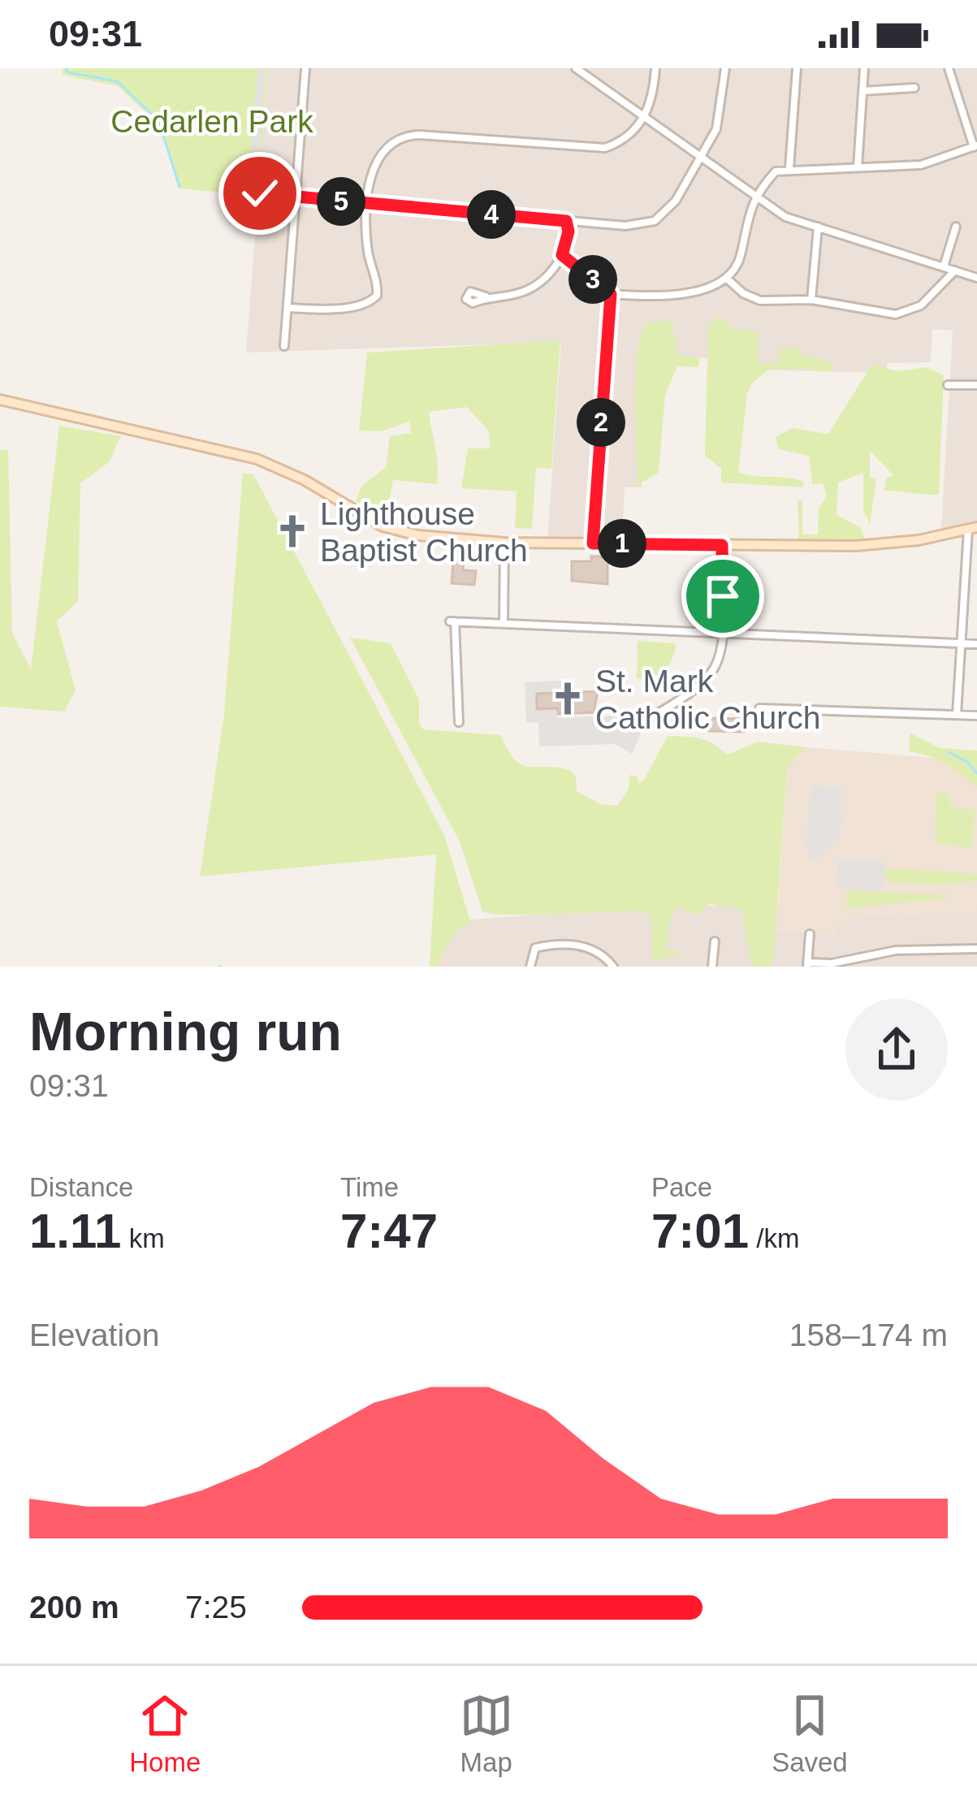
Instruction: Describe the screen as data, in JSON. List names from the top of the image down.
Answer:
{
  "parks": ["Cedarlen Park"],
  "places": {
    "church": ["Lighthouse Baptist Church", "St. Mark Catholic Church"]
  },
  "page": {
    "status": "09:31",
    "pins": [
      "5",
      "4",
      "3",
      "2",
      "1"
    ],
    "heading": ["Morning run", "09:31"],
    "stats": [
      ["Distance", "1.11 km"],
      ["Time", "7:47"],
      ["Pace", "7:01 /km"]
    ],
    "chart": ["Elevation", "158–174 m"],
    "list": [
      {
        "name": "200 m",
        "note": "7:25"
      }
    ],
    "tabs": ["Home", "Map", "Saved"]
  }
}
